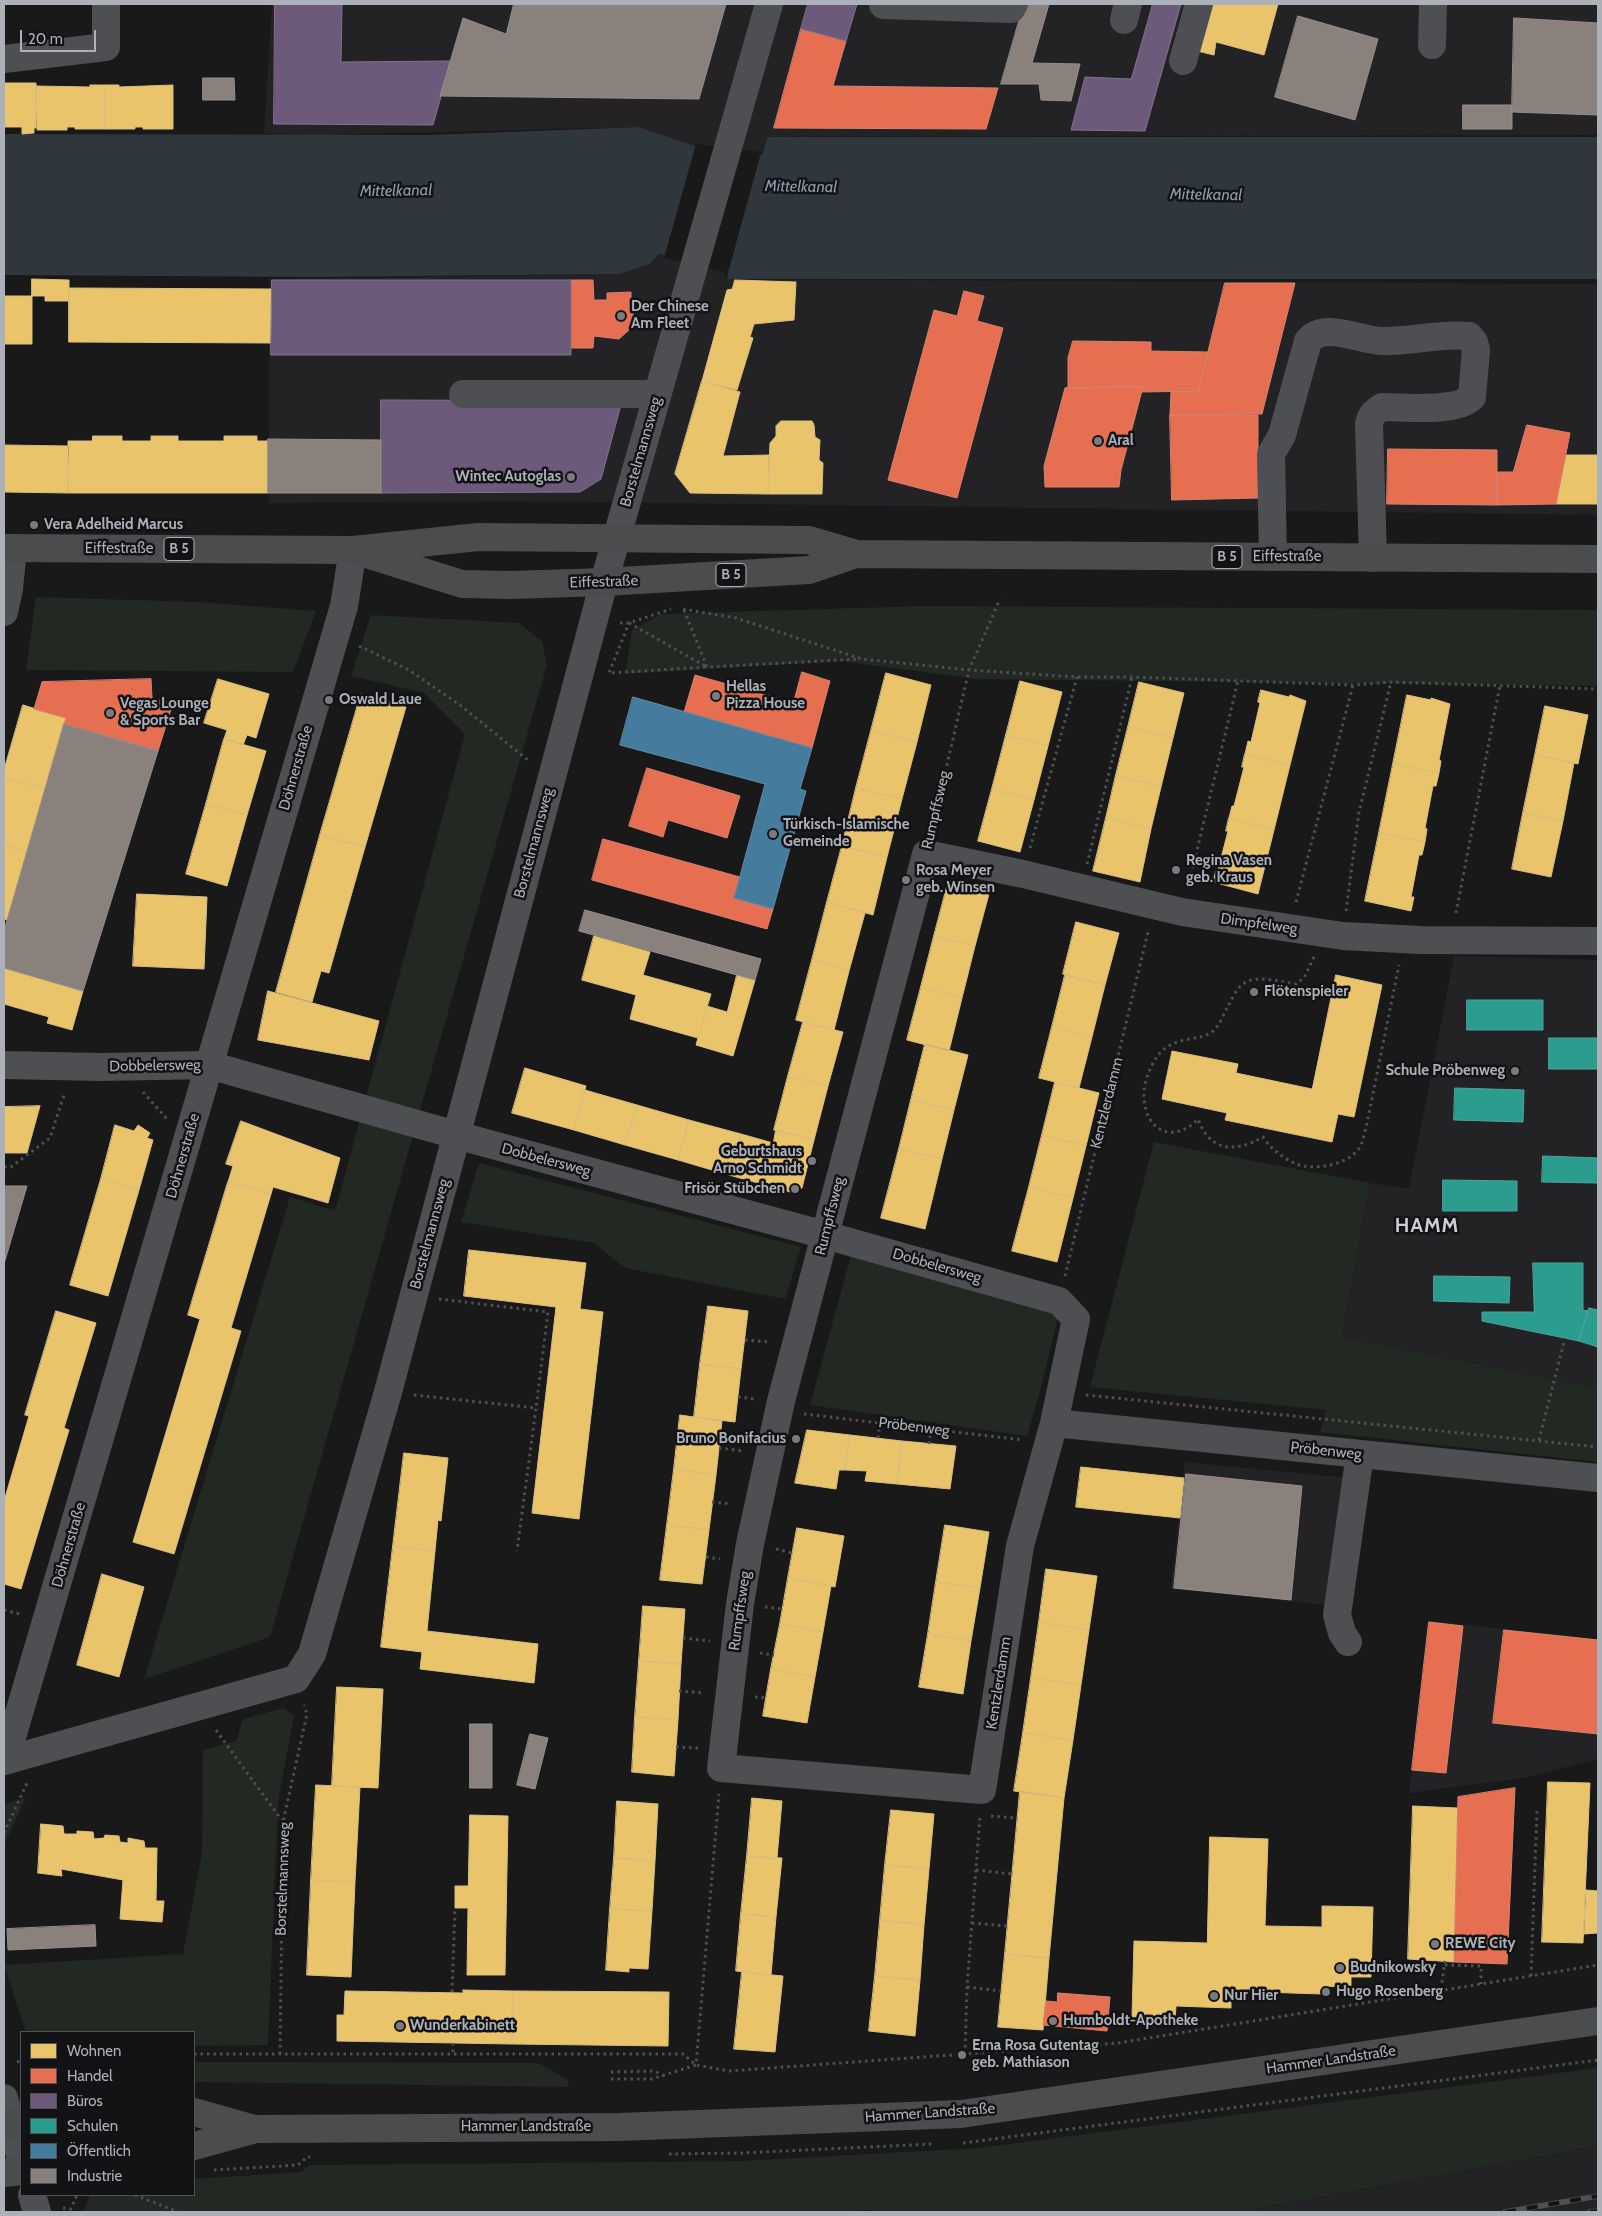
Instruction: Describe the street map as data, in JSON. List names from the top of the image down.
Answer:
{
  "streets": {
    "main road": ["Eiffestraße", "B 5", "Hammer Landstraße"],
    "street": [
      "Borstelmannsweg",
      "Döhnerstraße",
      "Rumpffsweg",
      "Dimpfelweg",
      "Dobbelersweg",
      "Kentzlerdamm",
      "Pröbenweg"
    ]
  },
  "crossings": [
    ["Borstelmannsweg", "Eiffestraße"],
    ["Borstelmannsweg", "Dobbelersweg"],
    ["Eiffestraße", "Döhnerstraße"],
    ["Döhnerstraße", "Dobbelersweg"],
    ["Rumpffsweg", "Dimpfelweg"],
    ["Rumpffsweg", "Dobbelersweg"],
    ["Rumpffsweg", "Pröbenweg"],
    ["Dimpfelweg", "Kentzlerdamm"],
    ["Dobbelersweg", "Kentzlerdamm"],
    ["Kentzlerdamm", "Pröbenweg"]
  ],
  "districts": ["HAMM"],
  "water": ["Mittelkanal"],
  "places": [
    "Der Chinese Am Fleet",
    "Aral",
    "Wintec Autoglas",
    "Vera Adelheid Marcus",
    "Hellas Pizza House",
    "Oswald Laue",
    "Vegas Lounge & Sports Bar",
    "Türkisch-Islamische Gemeinde",
    "Regina Vasen geb. Kraus",
    "Rosa Meyer geb. Winsen",
    "Flötenspieler",
    "Schule Pröbenweg",
    "Geburtshaus Arno Schmidt",
    "Frisör Stübchen",
    "Bruno Bonifacius",
    "REWE City",
    "Budnikowsky",
    "Hugo Rosenberg",
    "Nur Hier",
    "Humboldt-Apotheke",
    "Wunderkabinett",
    "Erna Rosa Gutentag geb. Mathiason"
  ],
  "legend": [
    "Wohnen",
    "Handel",
    "Büros",
    "Schulen",
    "Öffentlich",
    "Industrie"
  ],
  "scale_bar": "20 m"
}
